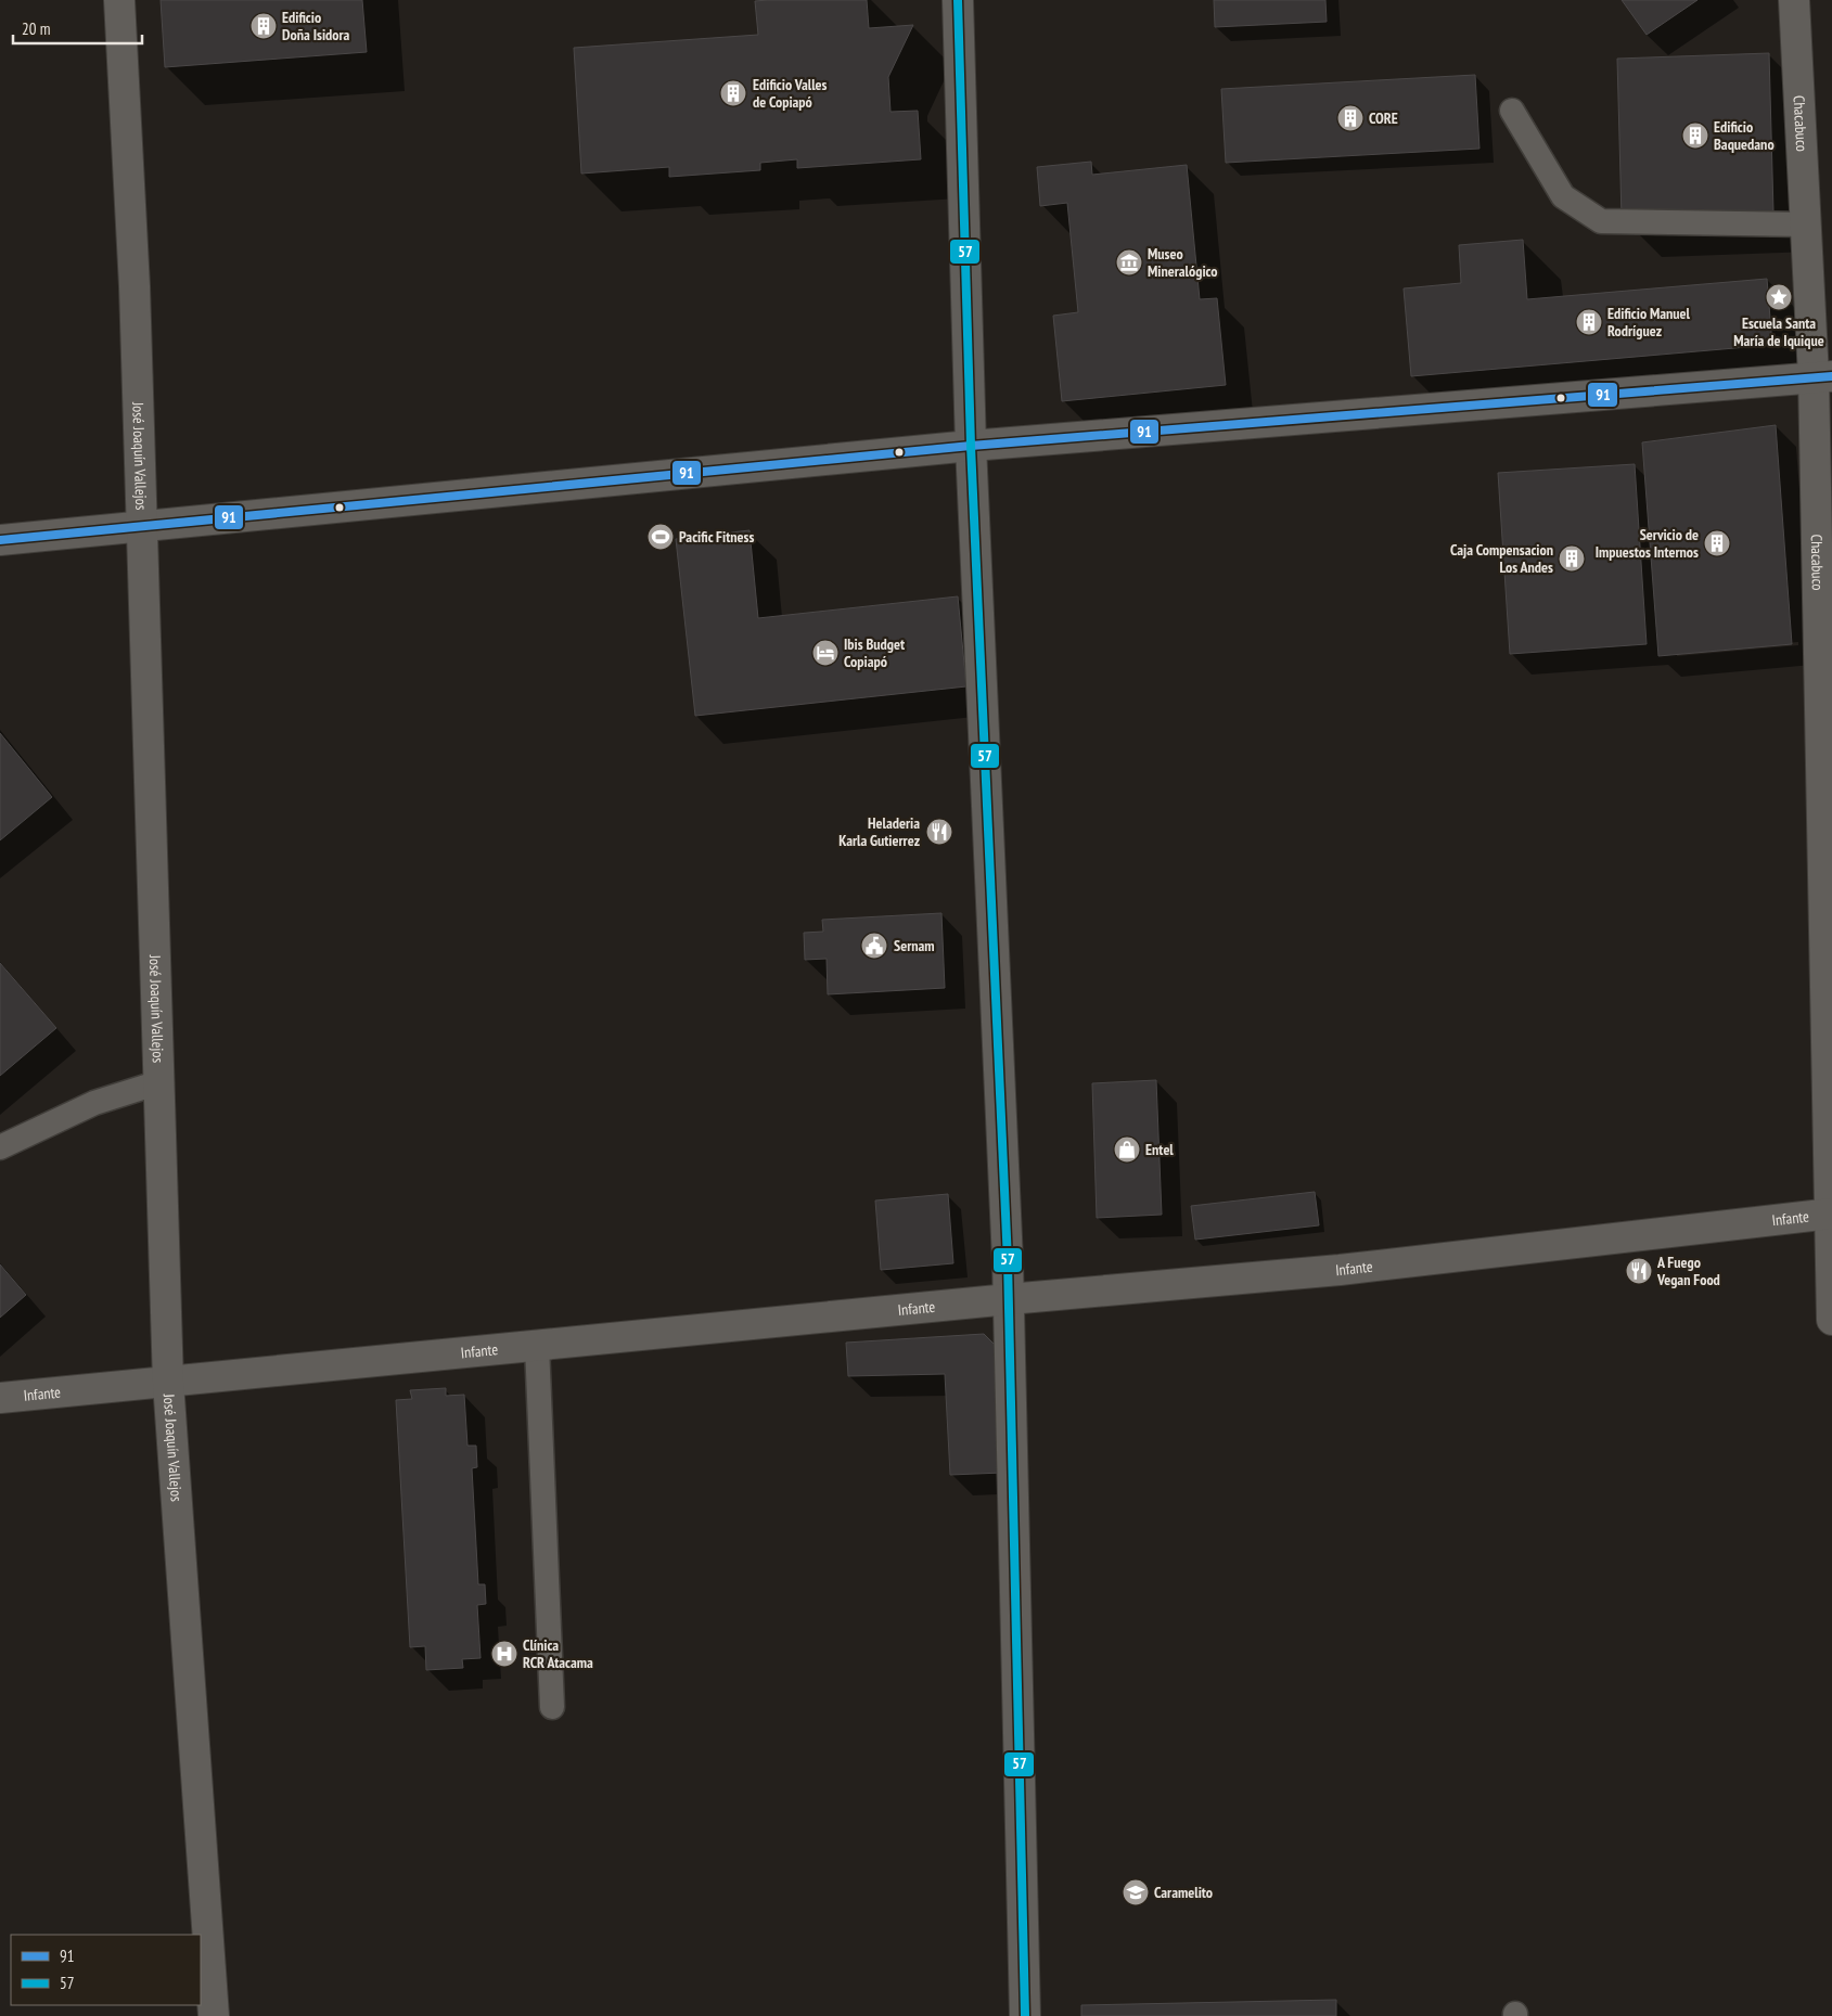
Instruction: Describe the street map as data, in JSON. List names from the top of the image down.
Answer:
{
  "streets": {
    "street": ["Chacabuco", "José Joaquín Vallejos", "Infante"]
  },
  "crossings": [
    ["Chacabuco", "Infante"],
    ["José Joaquín Vallejos", "Infante"]
  ],
  "places": {
    "building": [
      "Edificio Doña Isidora",
      "Edificio Valles de Copiapó",
      "CORE",
      "Edificio Baquedano",
      "Edificio Manuel Rodríguez",
      "Servicio de Impuestos Internos",
      "Caja Compensacion Los Andes"
    ],
    "museum": ["Museo Mineralógico"],
    "place": ["Escuela Santa María de Iquique"],
    "sports": ["Pacific Fitness"],
    "hotel": ["Ibis Budget Copiapó"],
    "restaurant": ["Heladeria Karla Gutierrez", "A Fuego Vegan Food"],
    "public building": ["Sernam"],
    "shop": ["Entel"],
    "hospital": ["Clínica RCR Atacama"],
    "school or university": ["Caramelito"]
  },
  "lines": ["transit line 57", "transit line 91"],
  "legend": ["91", "57"],
  "scale_bar": "20 m"
}
